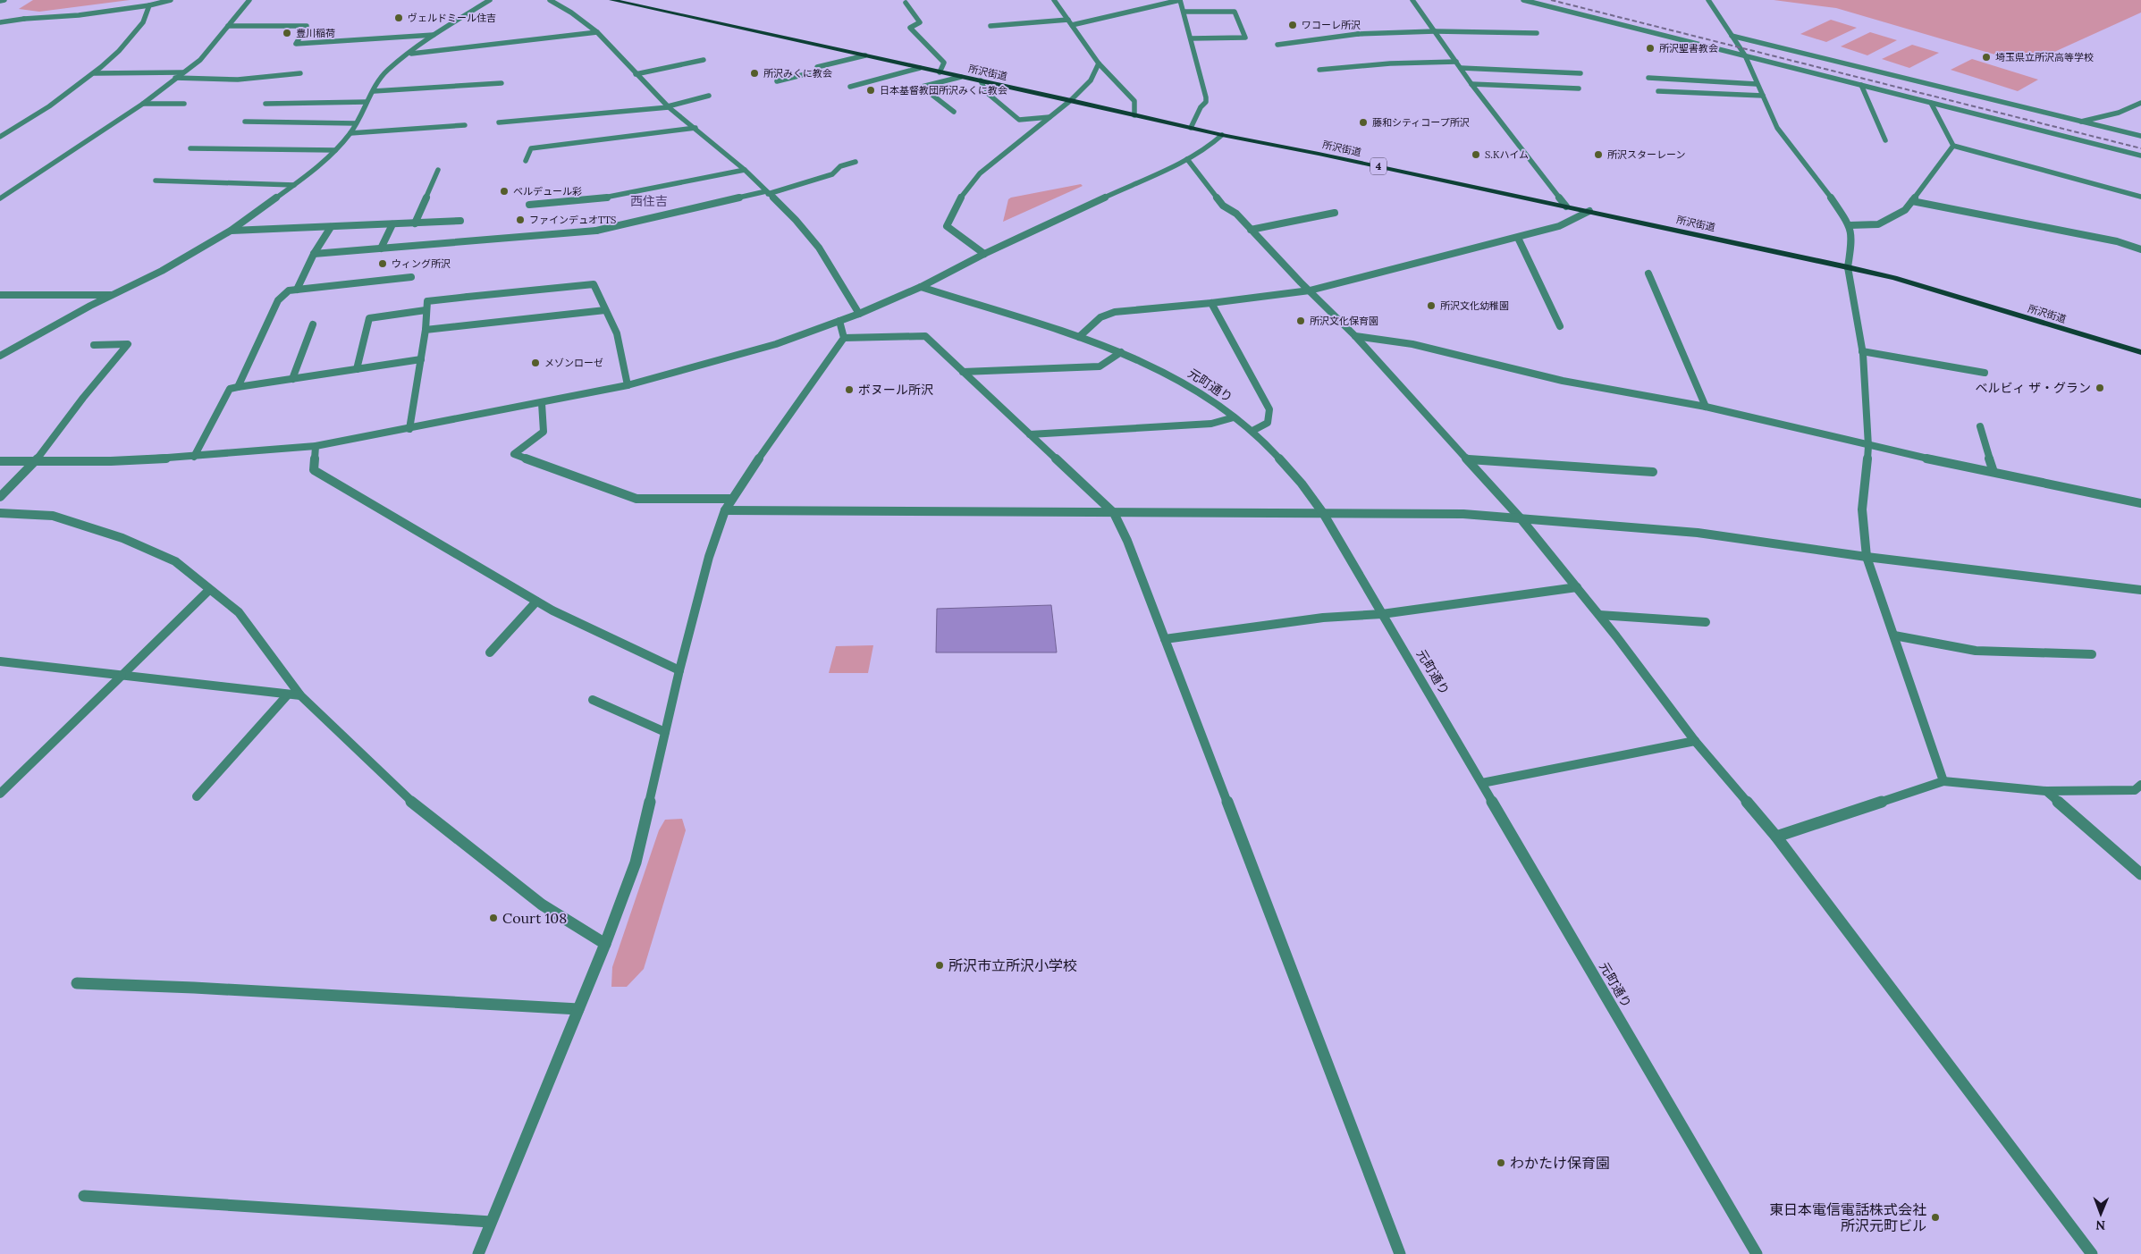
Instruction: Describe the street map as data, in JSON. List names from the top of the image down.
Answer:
{
  "streets": {
    "main road": ["所沢街道", "4"],
    "street": ["元町通り"]
  },
  "districts": ["西住吉"],
  "places": [
    "ヴェルドミール住吉",
    "ワコーレ所沢",
    "豊川稲荷",
    "所沢聖書教会",
    "埼玉県立所沢高等学校",
    "所沢みくに教会",
    "日本基督教団所沢みくに教会",
    "藤和シティコープ所沢",
    "S.Kハイム",
    "所沢スターレーン",
    "ベルデュール彩",
    "ファインデュオTTS",
    "ウィング所沢",
    "所沢文化幼稚園",
    "所沢文化保育園",
    "メゾンローゼ",
    "ベルビィ ザ・グラン",
    "ボヌール所沢",
    "Court 108",
    "所沢市立所沢小学校",
    "わかたけ保育園",
    "東日本電信電話株式会社 所沢元町ビル"
  ],
  "north": "bottom"
}
